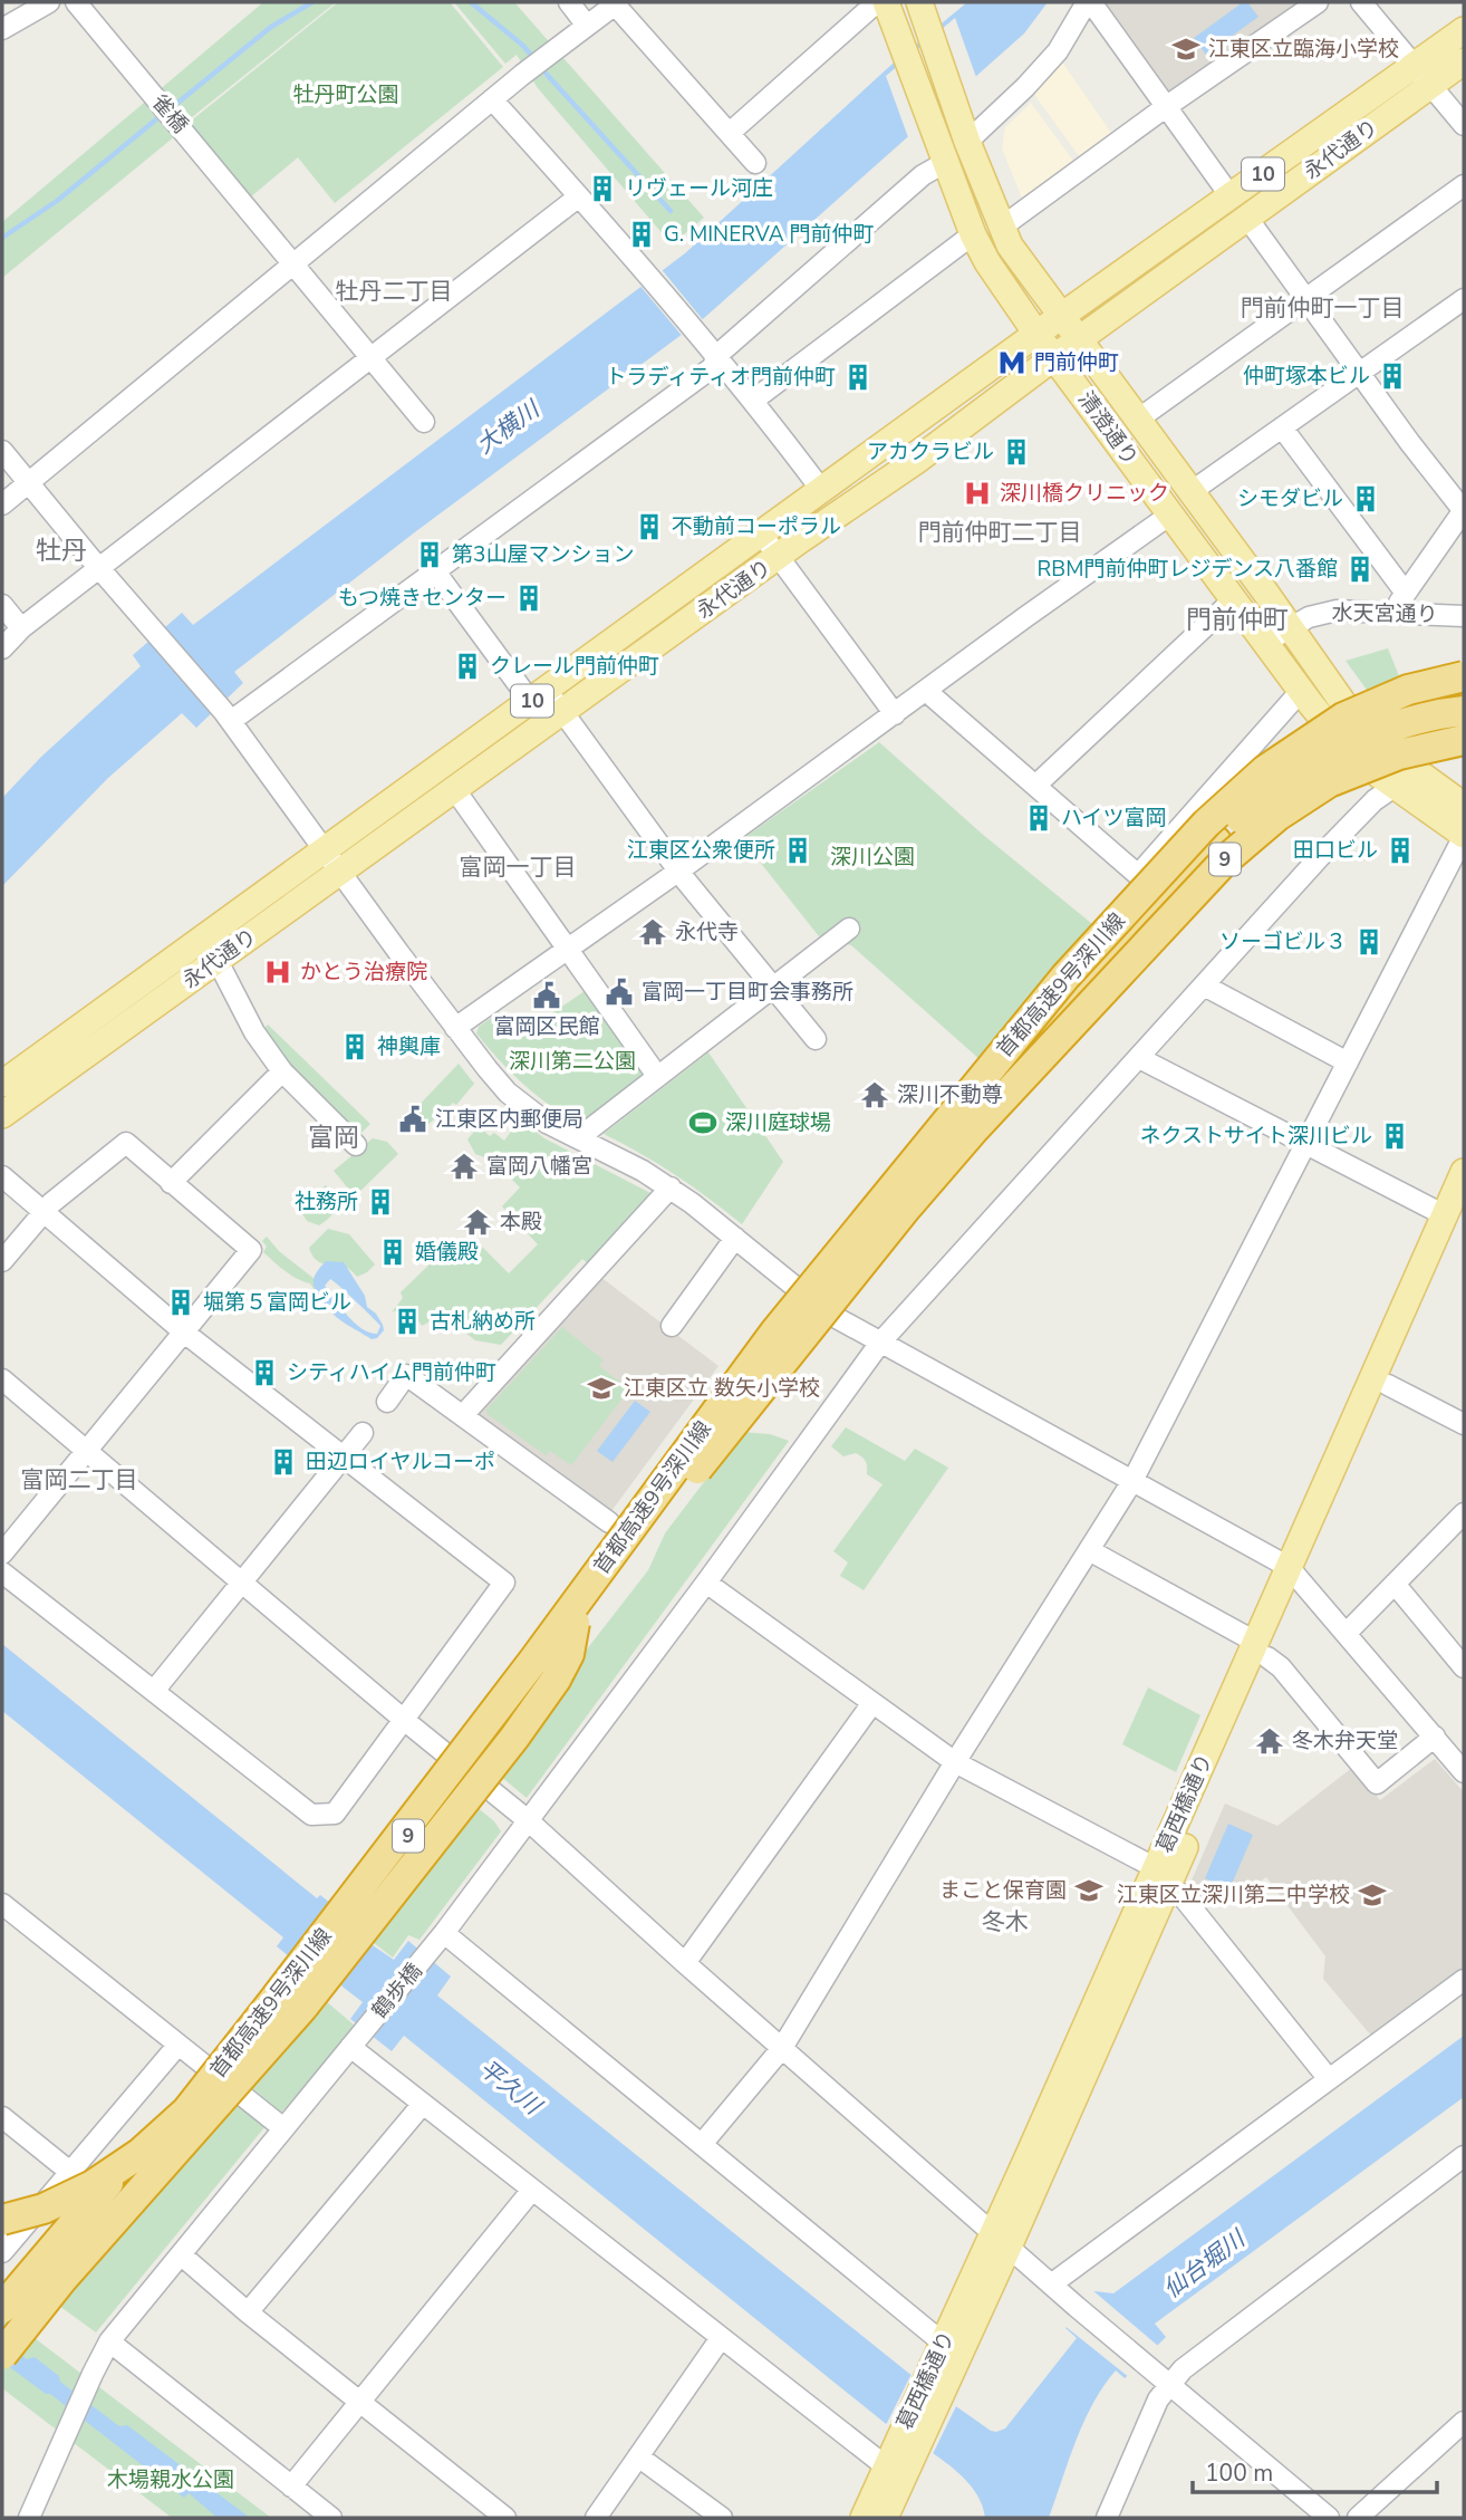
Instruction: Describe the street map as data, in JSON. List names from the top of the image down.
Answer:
{
  "streets": {
    "highway": ["9", "首都高速9号深川線"],
    "main road": [
      "永代通り",
      "10",
      "清澄通り",
      "葛西橋通り"
    ],
    "street": ["雀橋", "水天宮通り", "鶴歩橋"]
  },
  "crossings": [
    ["永代通り", "清澄通り"],
    ["清澄通り", "水天宮通り"],
    ["清澄通り", "鶴歩橋"]
  ],
  "districts": [
    "牡丹二丁目",
    "門前仲町一丁目",
    "門前仲町二丁目",
    "牡丹",
    "門前仲町",
    "富岡一丁目",
    "富岡",
    "富岡二丁目",
    "冬木"
  ],
  "water": ["大横川", "平久川", "仙台堀川"],
  "parks": [
    "牡丹町公園",
    "深川公園",
    "深川第二公園",
    "木場親水公園"
  ],
  "places": {
    "school or university": [
      "江東区立臨海小学校",
      "江東区立 数矢小学校",
      "まこと保育園",
      "江東区立深川第二中学校"
    ],
    "building": [
      "リヴェール河庄",
      "G. MINERVA 門前仲町",
      "仲町塚本ビル",
      "トラディティオ門前仲町",
      "アカクラビル",
      "シモダビル",
      "不動前コーポラル",
      "第3山屋マンション",
      "RBM門前仲町レジデンス八番館",
      "もつ焼きセンター",
      "クレール門前仲町",
      "ハイツ富岡",
      "江東区公衆便所",
      "田口ビル",
      "ソーゴビル３",
      "神輿庫",
      "ネクストサイト深川ビル",
      "社務所",
      "婚儀殿",
      "堀第５富岡ビル",
      "古札納め所",
      "シティハイム門前仲町",
      "田辺ロイヤルコーポ"
    ],
    "metro station": ["門前仲町"],
    "hospital": ["深川橋クリニック", "かとう治療院"],
    "temple": [
      "永代寺",
      "深川不動尊",
      "富岡八幡宮",
      "本殿",
      "冬木弁天堂"
    ],
    "public building": ["富岡一丁目町会事務所", "富岡区民館", "江東区内郵便局"],
    "sports": ["深川庭球場"]
  },
  "scale_bar": "100 m"
}
